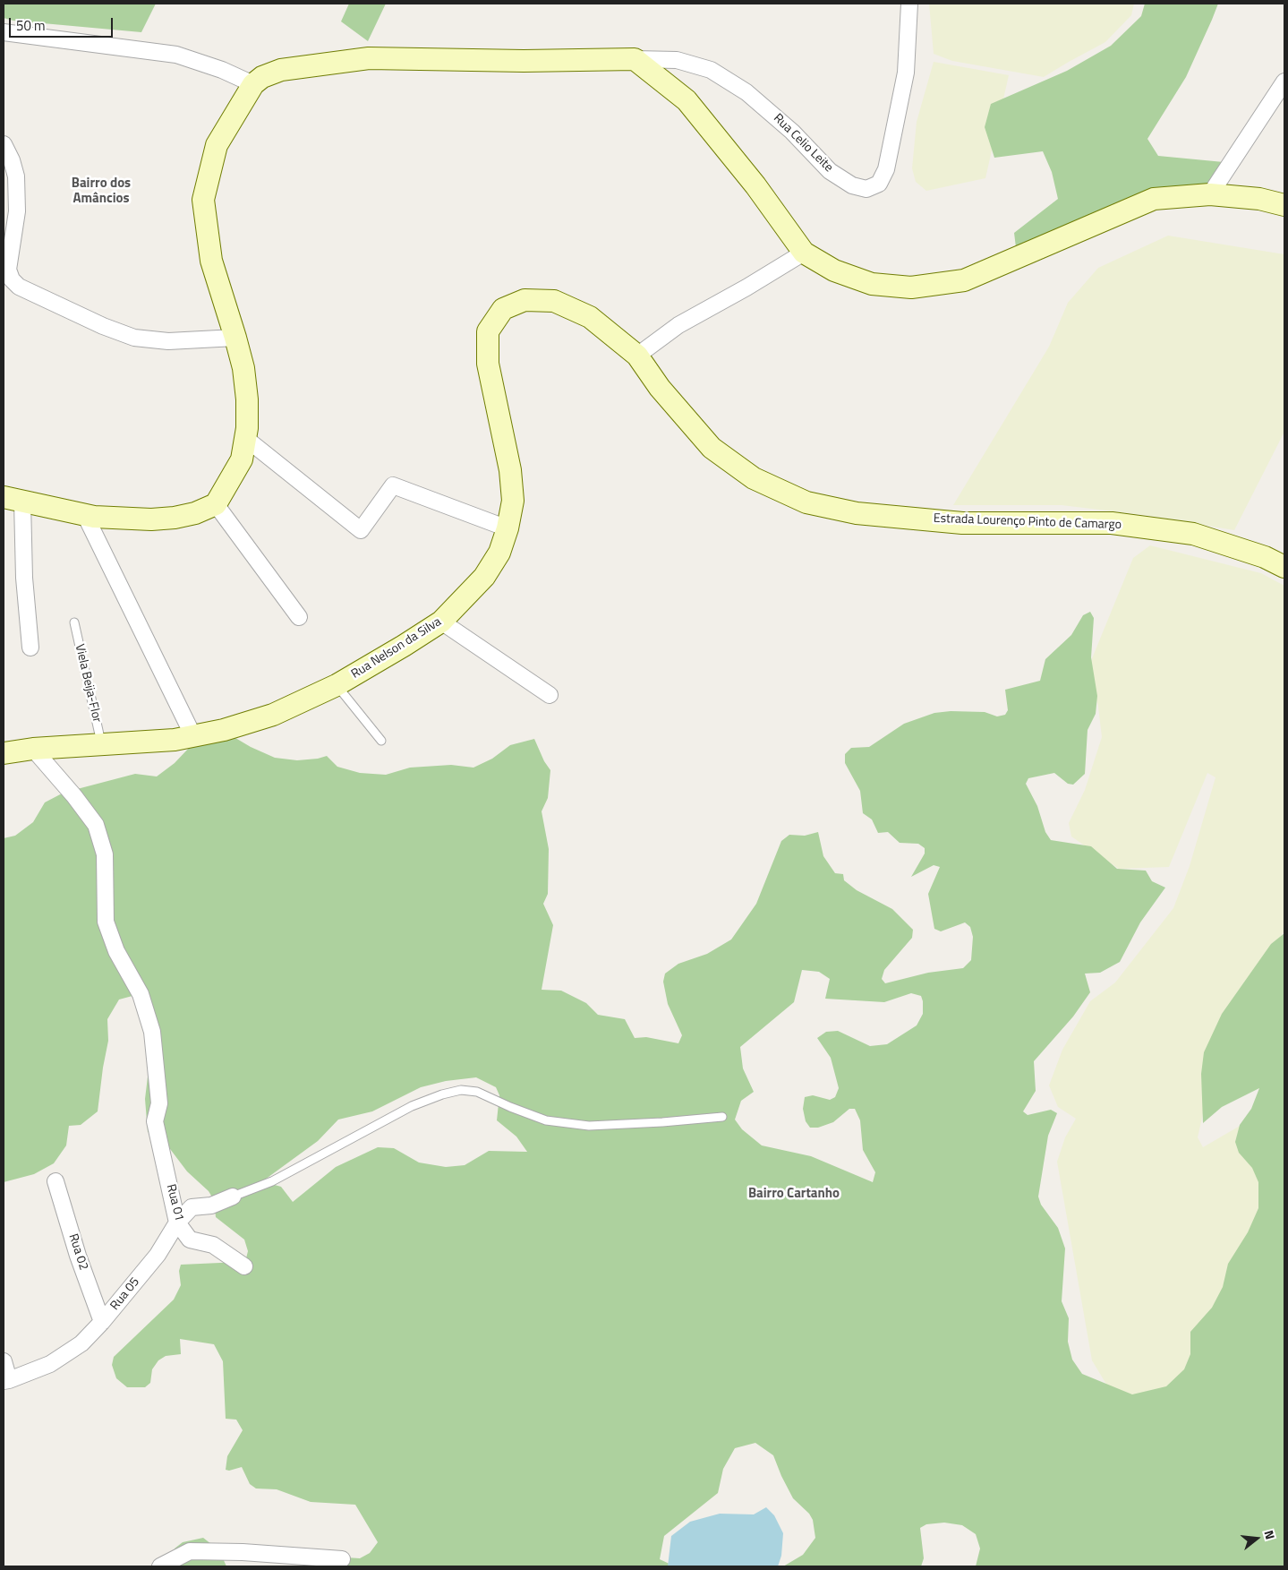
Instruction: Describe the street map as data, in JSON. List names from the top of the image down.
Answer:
{
  "streets": {
    "street": [
      "Rua Celio Leite",
      "Estrada Lourenço Pinto de Camargo",
      "Rua Nelson da Silva",
      "Rua 01",
      "Rua 02",
      "Rua 05"
    ],
    "lane": ["Viela Beija-Flor"]
  },
  "crossings": [
    ["Estrada Lourenço Pinto de Camargo", "Rua Nelson da Silva"],
    ["Rua Nelson da Silva", "Viela Beija-Flor"],
    ["Rua Nelson da Silva", "Rua 01"],
    ["Rua 01", "Rua 05"],
    ["Rua 02", "Rua 05"]
  ],
  "districts": ["Bairro dos Amâncios", "Bairro Cartanho"],
  "scale_bar": "50 m",
  "north": "right"
}
